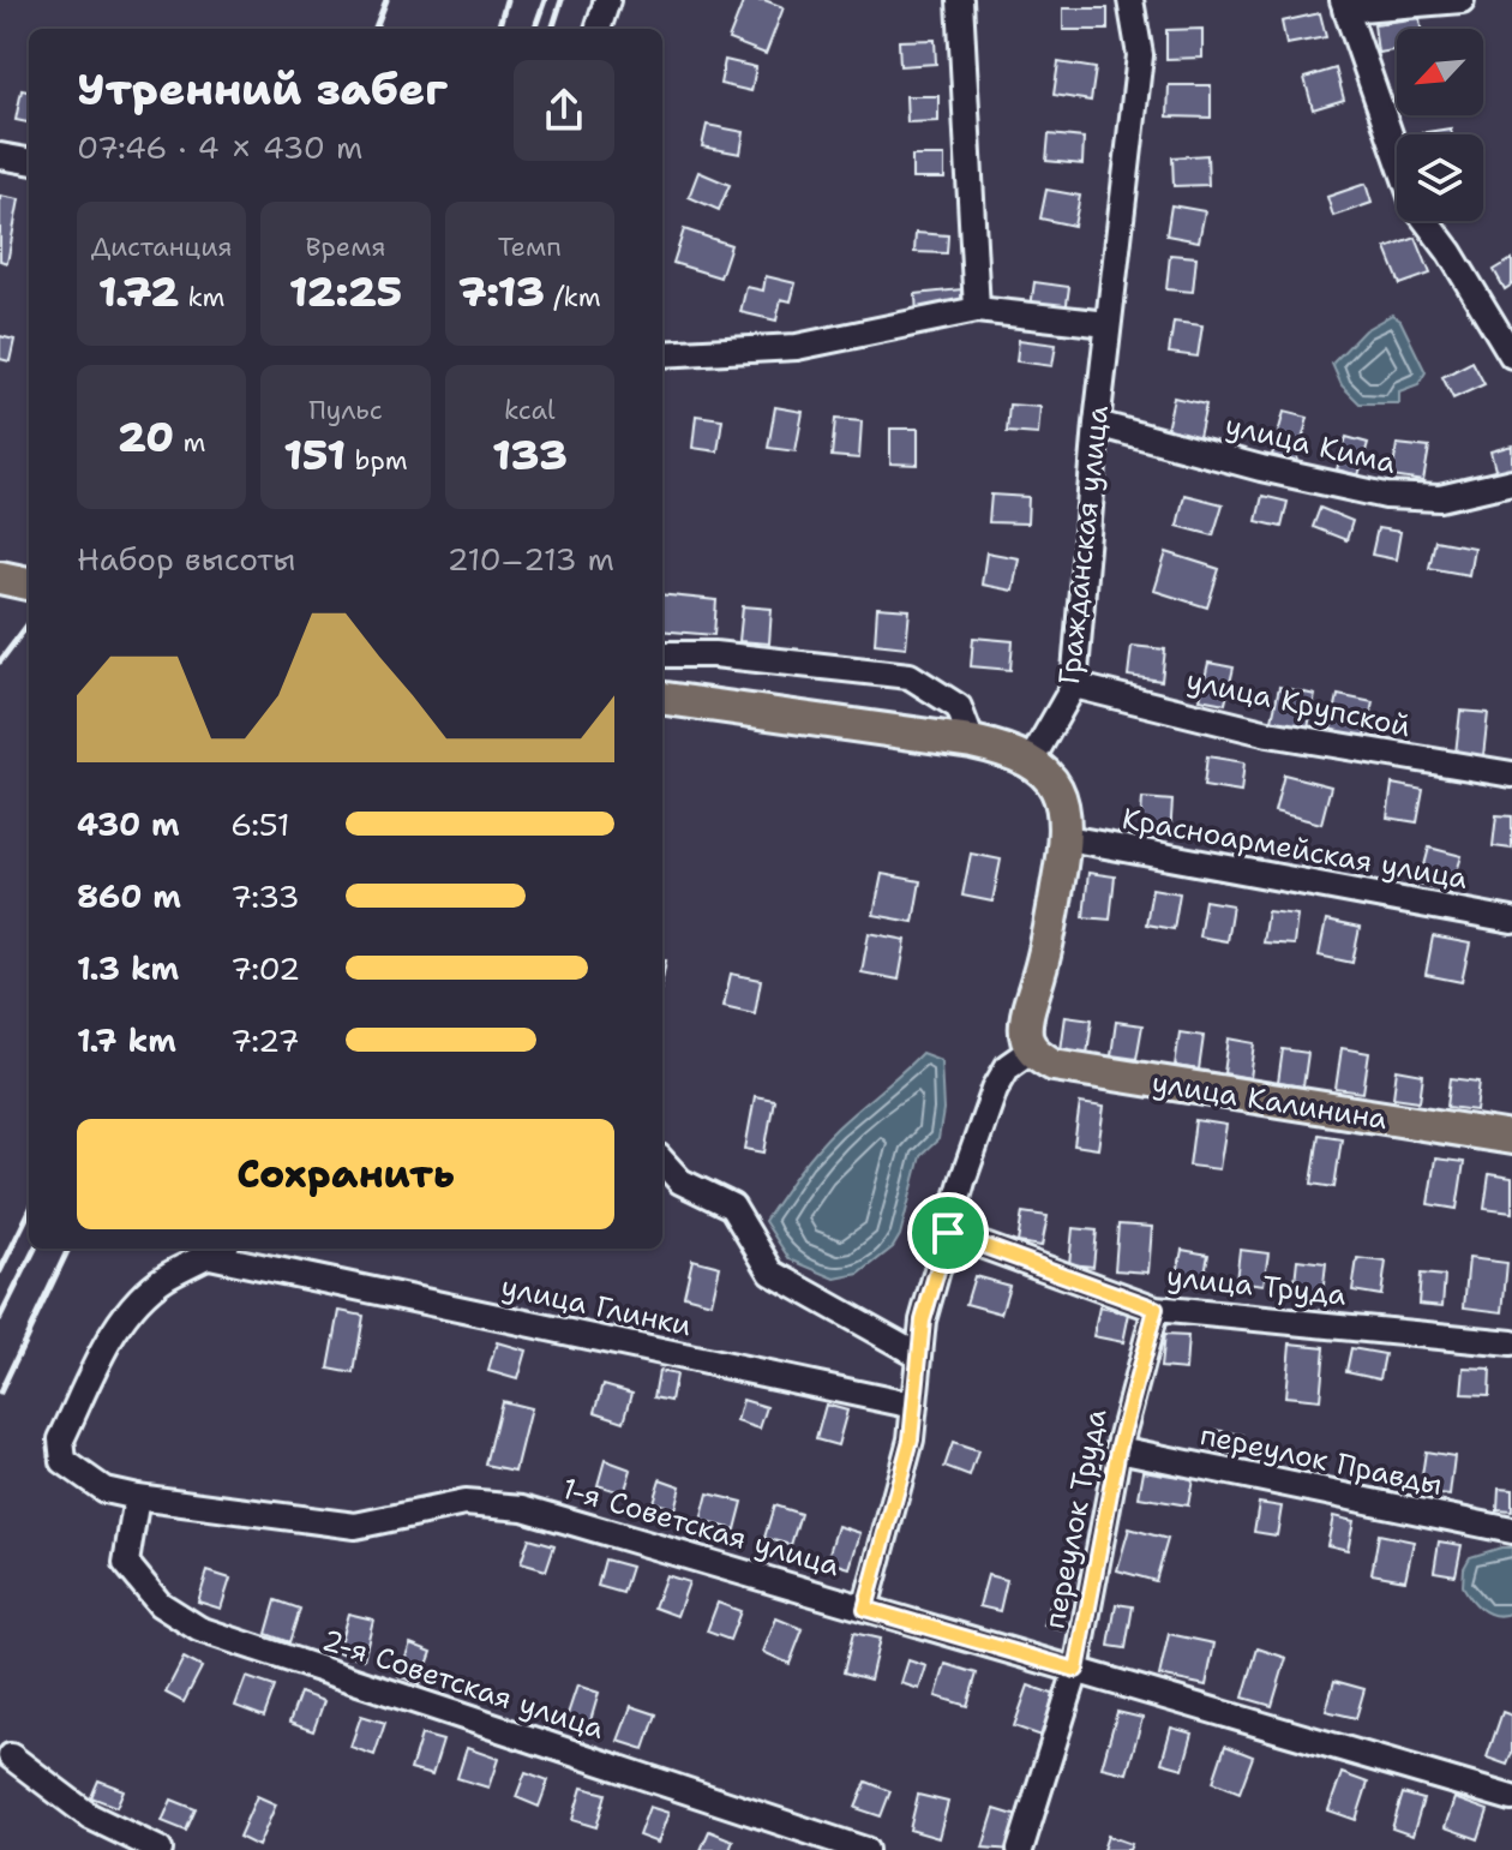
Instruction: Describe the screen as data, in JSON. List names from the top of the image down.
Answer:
{
  "streets": {
    "main road": ["улица Калинина"],
    "street": [
      "улица Кима",
      "Гражданская улица",
      "улица Крупской",
      "Красноармейская улица",
      "улица Труда",
      "улица Глинки",
      "переулок Правды",
      "переулок Труда",
      "1-я Советская улица",
      "2-я Советская улица"
    ]
  },
  "crossings": [
    ["улица Кима", "Гражданская улица"],
    ["Гражданская улица", "улица Крупской"],
    ["улица Труда", "переулок Труда"],
    ["улица Глинки", "1-я Советская улица"],
    ["переулок Правды", "переулок Труда"],
    ["переулок Труда", "1-я Советская улица"],
    ["1-я Советская улица", "2-я Советская улица"]
  ],
  "north": "bottom left",
  "page": {
    "heading": ["Утренний забег", "07:46 · 4 × 430 m"],
    "stats": [
      ["Дистанция", "1.72 km"],
      ["Время", "12:25"],
      ["Темп", "7:13 /km"],
      ["20 m"],
      ["Пульс", "151 bpm"],
      ["kcal", "133"]
    ],
    "chart": ["Набор высоты", "210–213 m"],
    "list": [
      {
        "name": "430 m",
        "note": "6:51"
      },
      {
        "name": "860 m",
        "note": "7:33"
      },
      {
        "name": "1.3 km",
        "note": "7:02"
      },
      {
        "name": "1.7 km",
        "note": "7:27"
      }
    ],
    "buttons": "Сохранить"
  }
}
